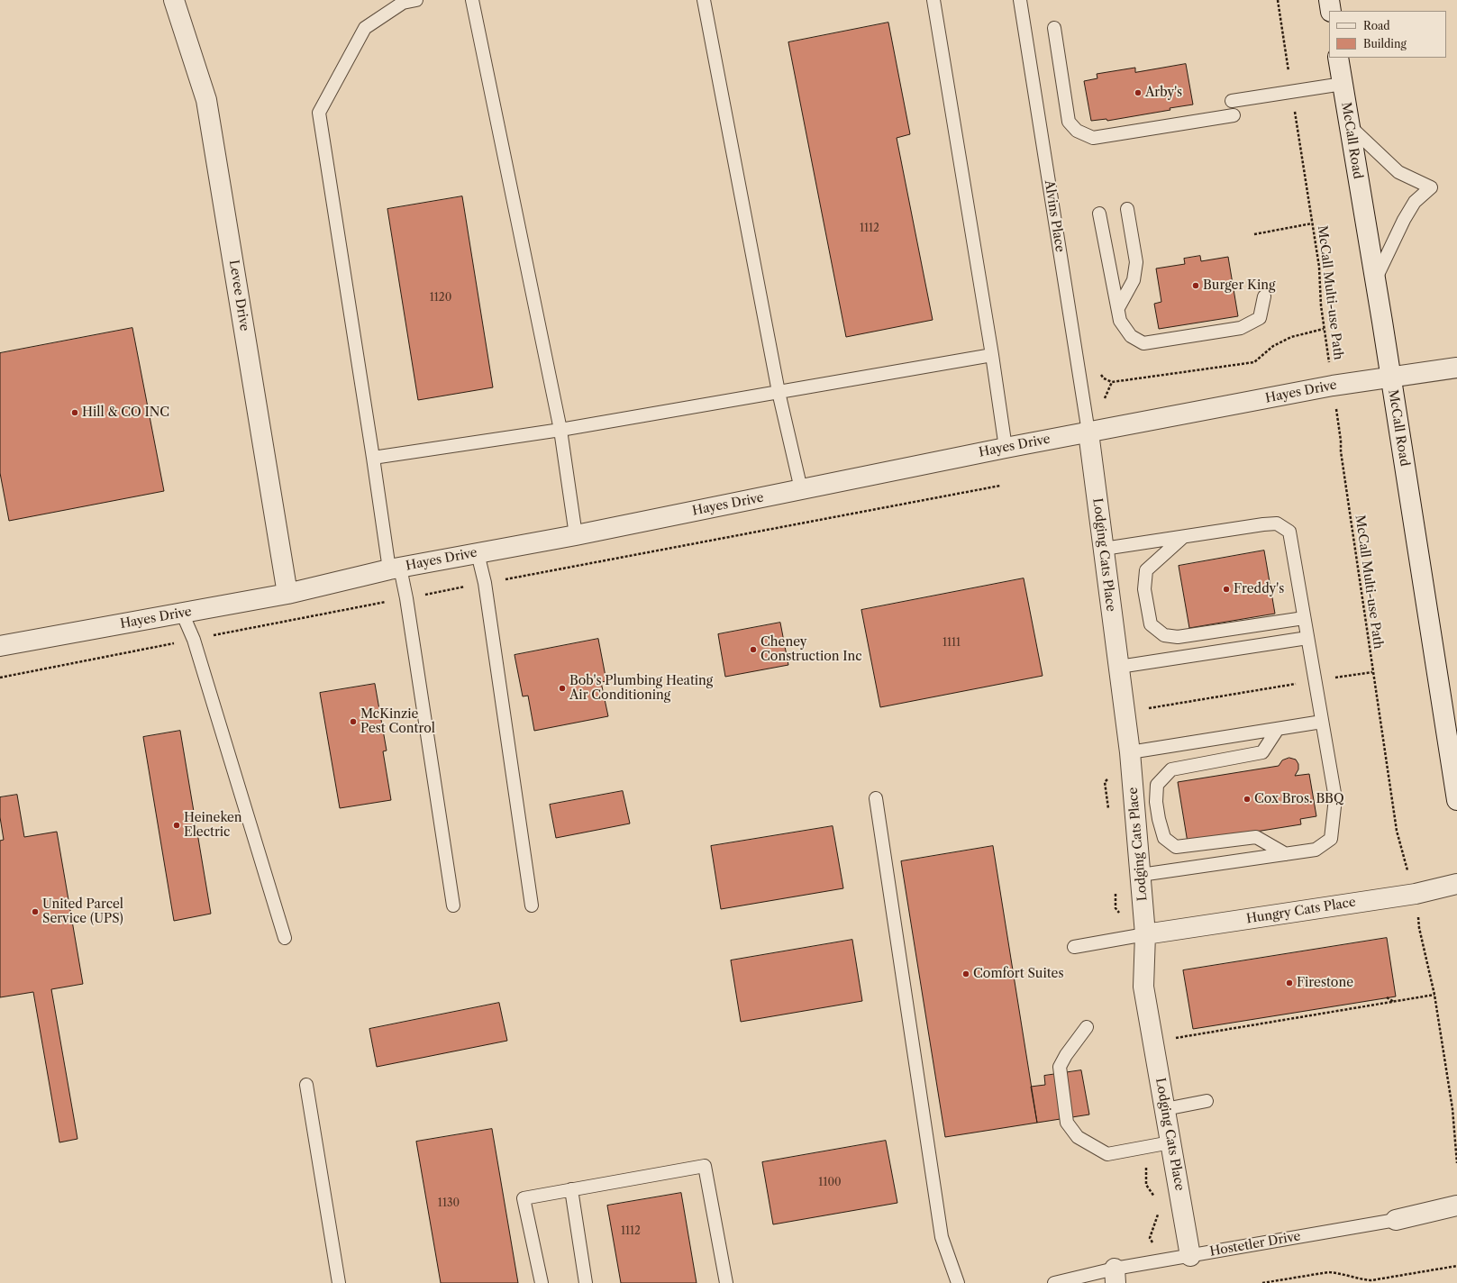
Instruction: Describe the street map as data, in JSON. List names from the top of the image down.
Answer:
{
  "streets": {
    "street": [
      "McCall Road",
      "Levee Drive",
      "Hayes Drive",
      "Lodging Cats Place",
      "Hungry Cats Place",
      "Hostetler Drive"
    ],
    "lane": ["Alvins Place"],
    "path": ["McCall Multi-use Path"]
  },
  "crossings": [
    ["McCall Road", "Hayes Drive"],
    ["Alvins Place", "Hayes Drive"],
    ["Alvins Place", "Lodging Cats Place"],
    ["McCall Multi-use Path", "Hayes Drive"],
    ["McCall Multi-use Path", "Hungry Cats Place"],
    ["Levee Drive", "Hayes Drive"],
    ["Hayes Drive", "Lodging Cats Place"],
    ["Lodging Cats Place", "Hungry Cats Place"],
    ["Lodging Cats Place", "Hostetler Drive"]
  ],
  "places": [
    "Arby's",
    "Burger King",
    "Hill & CO INC",
    "Freddy's",
    "Cheney Construction Inc",
    "Bob's Plumbing Heating Air Conditioning",
    "McKinzie Pest Control",
    "Cox Bros. BBQ",
    "Heineken Electric",
    "United Parcel Service (UPS)",
    "Comfort Suites",
    "Firestone"
  ],
  "house_numbers": [
    "1112",
    "1120",
    "1111",
    "1100",
    "1130",
    "1112"
  ],
  "legend": ["Road", "Building"]
}
